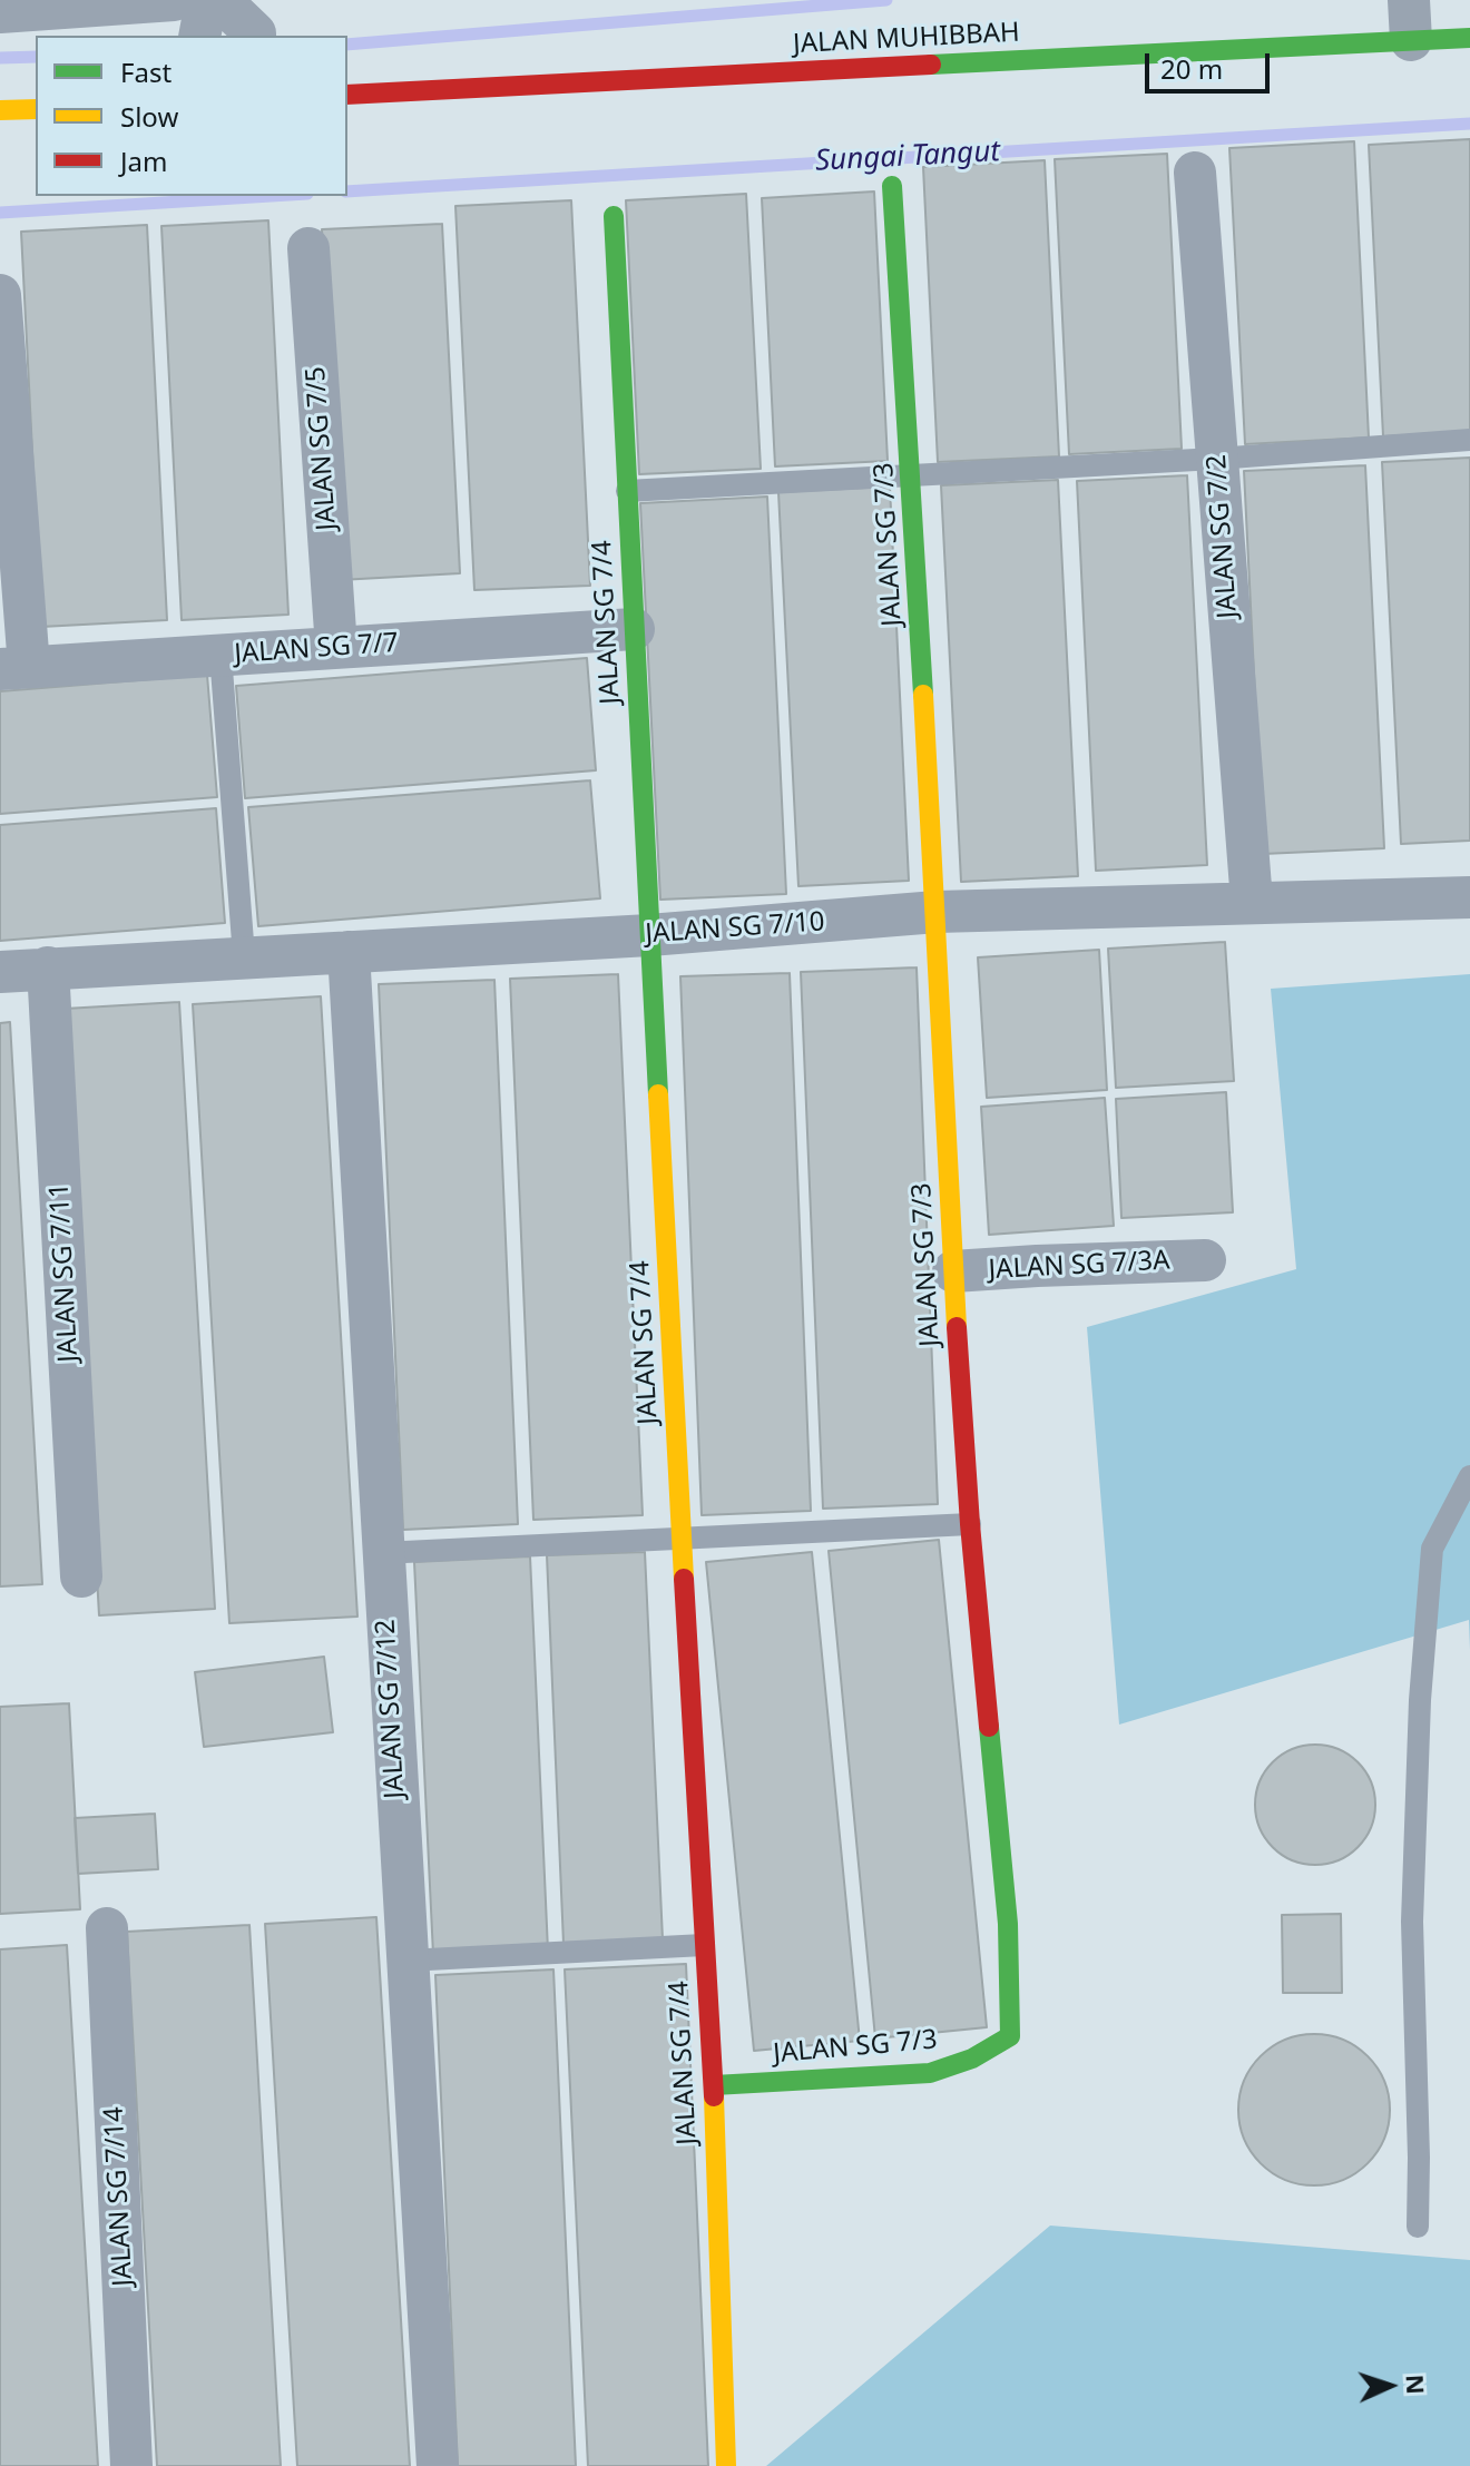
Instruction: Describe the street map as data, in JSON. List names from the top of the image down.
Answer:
{
  "streets": {
    "street": [
      "JALAN MUHIBBAH",
      "JALAN SG 7/5",
      "JALAN SG 7/2",
      "JALAN SG 7/3",
      "JALAN SG 7/4",
      "JALAN SG 7/7",
      "JALAN SG 7/10",
      "JALAN SG 7/3A",
      "JALAN SG 7/11",
      "JALAN SG 7/12",
      "JALAN SG 7/14"
    ]
  },
  "crossings": [
    ["JALAN SG 7/5", "JALAN SG 7/7"],
    ["JALAN SG 7/2", "JALAN SG 7/10"],
    ["JALAN SG 7/3", "JALAN SG 7/4"],
    ["JALAN SG 7/3", "JALAN SG 7/10"],
    ["JALAN SG 7/3", "JALAN SG 7/3A"],
    ["JALAN SG 7/4", "JALAN SG 7/7"],
    ["JALAN SG 7/4", "JALAN SG 7/10"],
    ["JALAN SG 7/10", "JALAN SG 7/11"],
    ["JALAN SG 7/10", "JALAN SG 7/12"]
  ],
  "water": ["Sungai Tangut"],
  "legend": ["Fast", "Slow", "Jam"],
  "scale_bar": "20 m",
  "north": "right"
}
